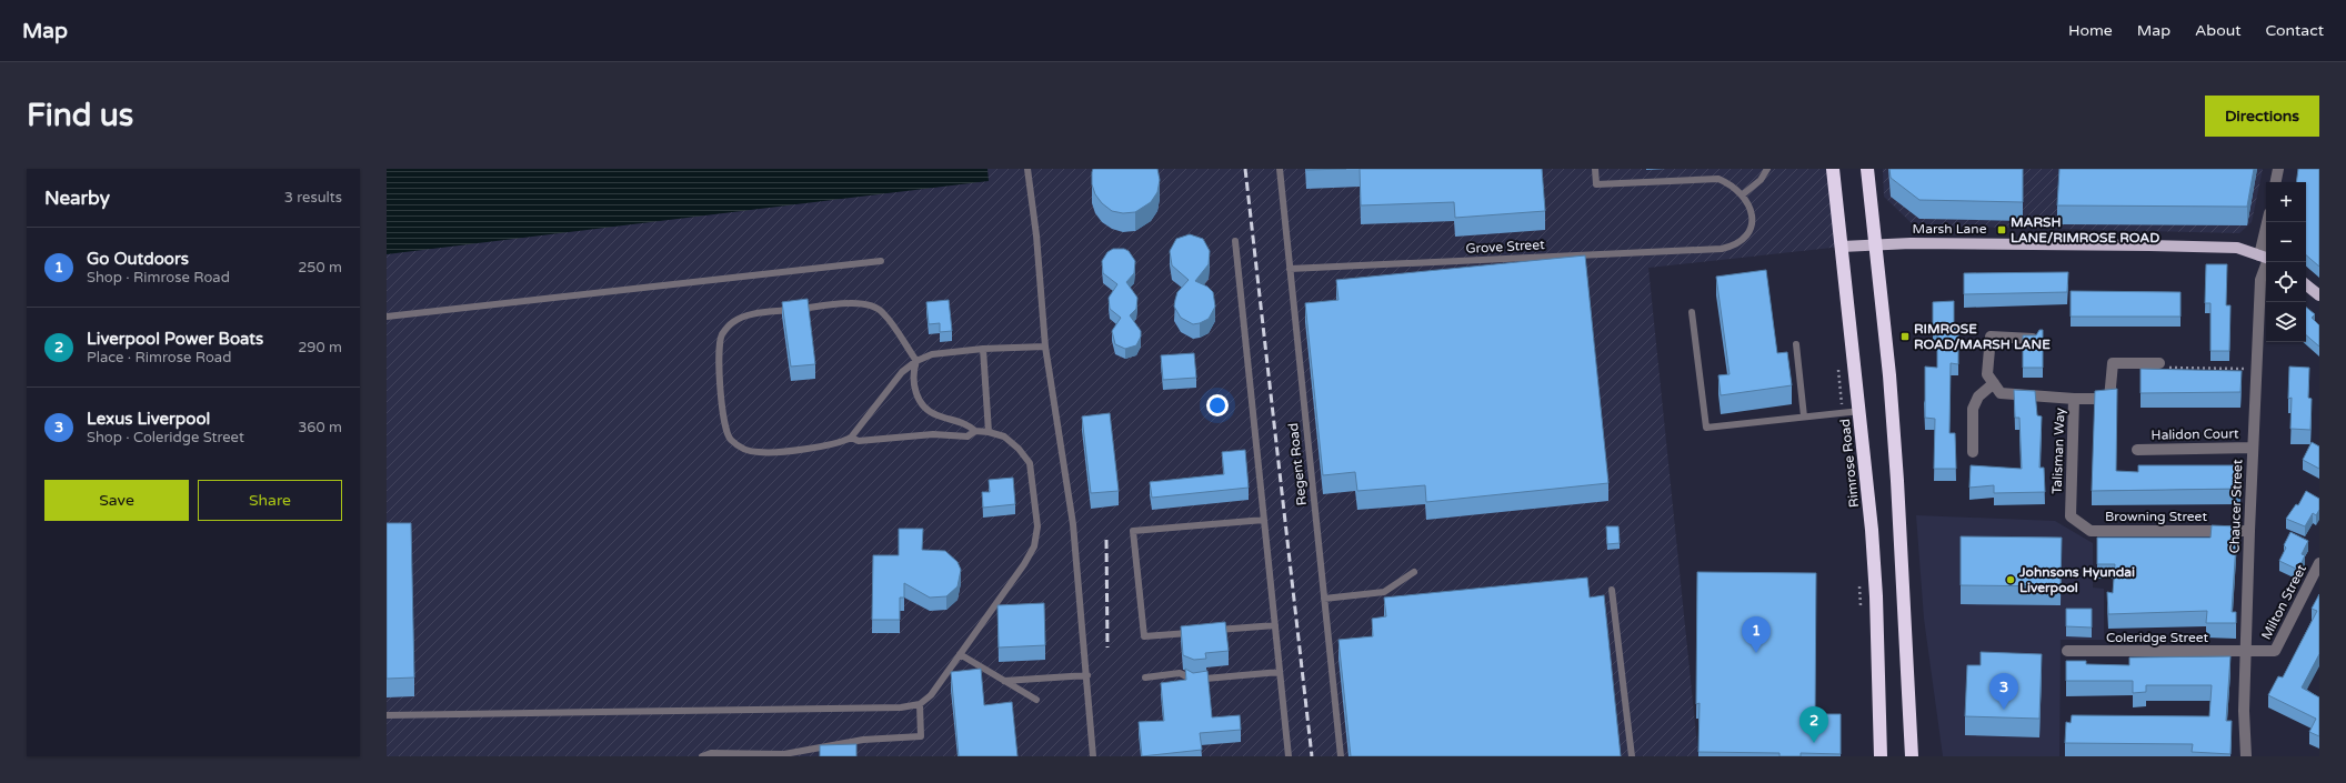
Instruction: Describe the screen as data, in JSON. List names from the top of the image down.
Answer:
{
  "streets": {
    "highway": ["Rimrose Road"],
    "main road": ["Marsh Lane"],
    "street": [
      "Halidon Court",
      "Talisman Way",
      "Chaucer Street",
      "Browning Street",
      "Milton Street",
      "Coleridge Street"
    ],
    "lane": ["Grove Street", "Regent Road"]
  },
  "crossings": [
    ["Marsh Lane", "Rimrose Road"],
    ["Marsh Lane", "Chaucer Street"],
    ["Grove Street", "Regent Road"],
    ["Halidon Court", "Chaucer Street"],
    ["Talisman Way", "Browning Street"],
    ["Chaucer Street", "Browning Street"],
    ["Chaucer Street", "Milton Street"],
    ["Chaucer Street", "Coleridge Street"],
    ["Milton Street", "Coleridge Street"]
  ],
  "places": {
    "transit": ["MARSH LANE/RIMROSE ROAD", "RIMROSE ROAD/MARSH LANE"],
    "other": ["Johnsons Hyundai Liverpool"]
  },
  "page": {
    "header": "Map",
    "nav": [
      "Home",
      "Map",
      "About",
      "Contact"
    ],
    "buttons": [
      "Directions",
      ["Save", "Share"]
    ],
    "title": "Find us",
    "heading": ["Nearby", "3 results"],
    "map_buttons": ["+", "−"],
    "list": [
      {
        "mark": "1",
        "name": "Go Outdoors",
        "note": "Shop · Rimrose Road",
        "value": "250 m"
      },
      {
        "mark": "2",
        "name": "Liverpool Power Boats",
        "note": "Place · Rimrose Road",
        "value": "290 m"
      },
      {
        "mark": "3",
        "name": "Lexus Liverpool",
        "note": "Shop · Coleridge Street",
        "value": "360 m"
      }
    ],
    "pins": ["1", "3", "2"]
  }
}
